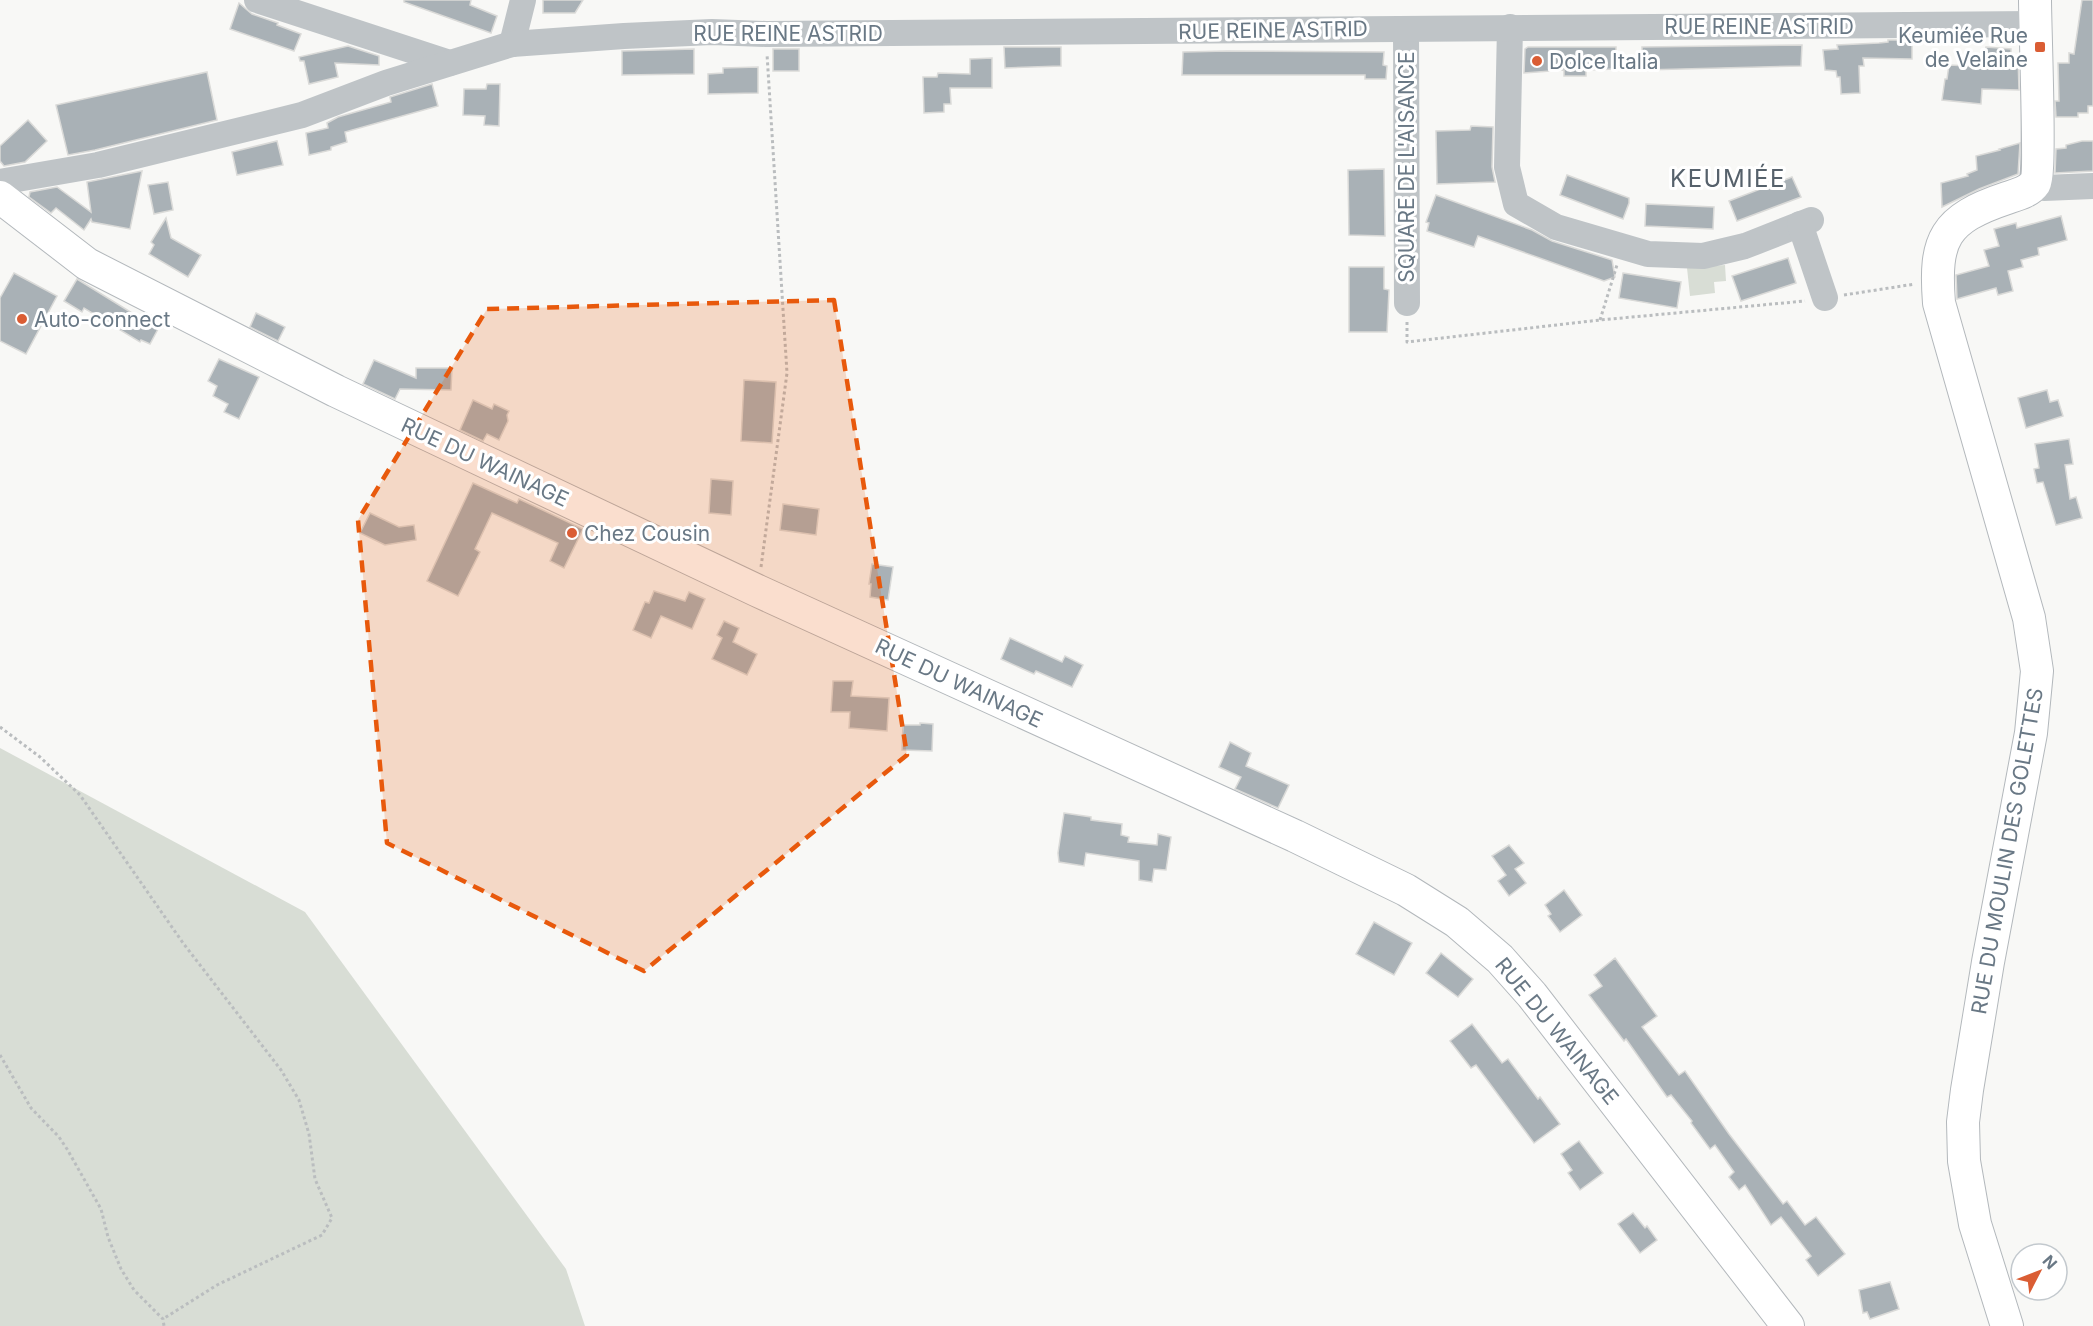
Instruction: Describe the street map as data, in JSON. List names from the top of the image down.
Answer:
{
  "streets": {
    "main road": ["RUE DU WAINAGE", "RUE DU MOULIN DES GOLETTES"],
    "street": ["RUE REINE ASTRID", "SQUARE DE L'AISANCE"]
  },
  "crossings": [
    ["RUE REINE ASTRID", "SQUARE DE L'AISANCE"]
  ],
  "districts": ["KEUMIÉE"],
  "places": {
    "transit": ["Keumiée Rue de Velaine"],
    "other": ["Dolce Italia", "Auto-connect", "Chez Cousin"]
  },
  "north": "top right"
}
